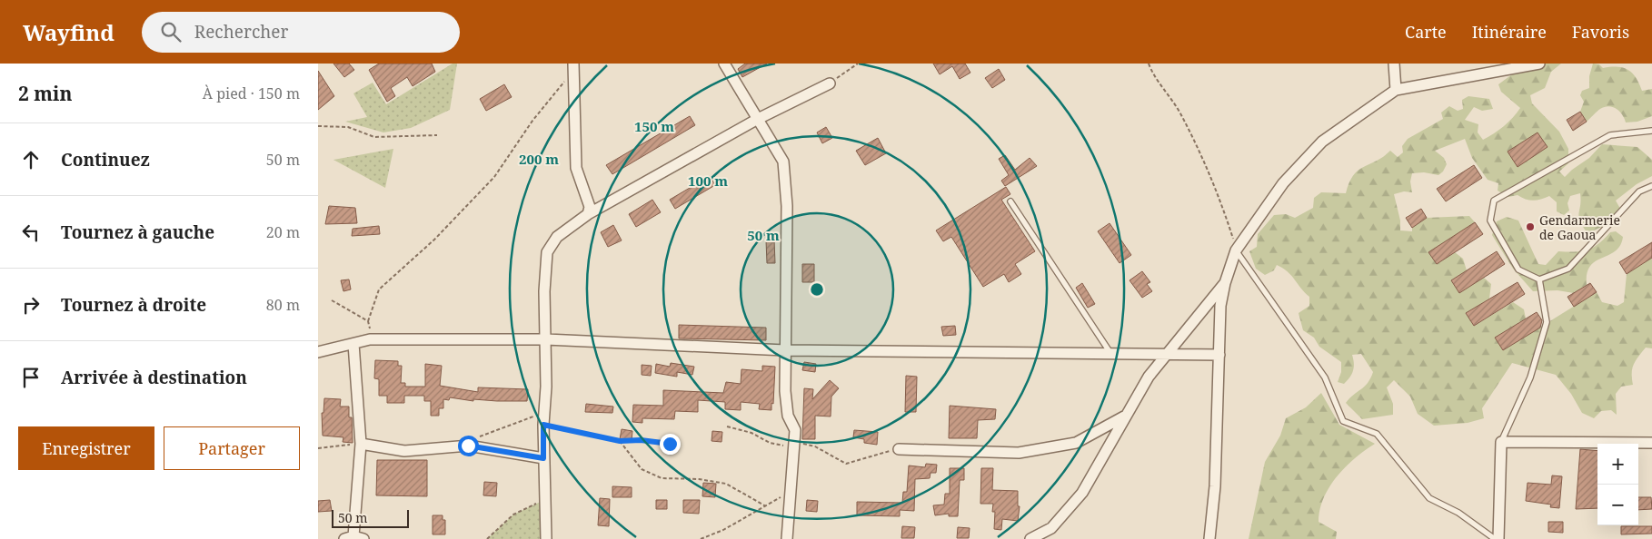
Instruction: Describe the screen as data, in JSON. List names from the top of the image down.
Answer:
{
  "places": ["Gendarmerie de Gaoua"],
  "scale_bar": "50 m",
  "page": {
    "header": "Wayfind",
    "search": "Rechercher",
    "nav": ["Carte", "Itinéraire", "Favoris"],
    "heading": ["2 min", "À pied · 150 m"],
    "list": [
      ["Continuez", "50 m"],
      ["Tournez à gauche", "20 m"],
      ["Tournez à droite", "80 m"],
      "Arrivée à destination"
    ],
    "buttons": ["Enregistrer", "Partager"],
    "map_buttons": ["+", "−"],
    "scale": "50 m"
  },
  "rings": [
    "150 m",
    "200 m",
    "100 m",
    "50 m"
  ]
}
